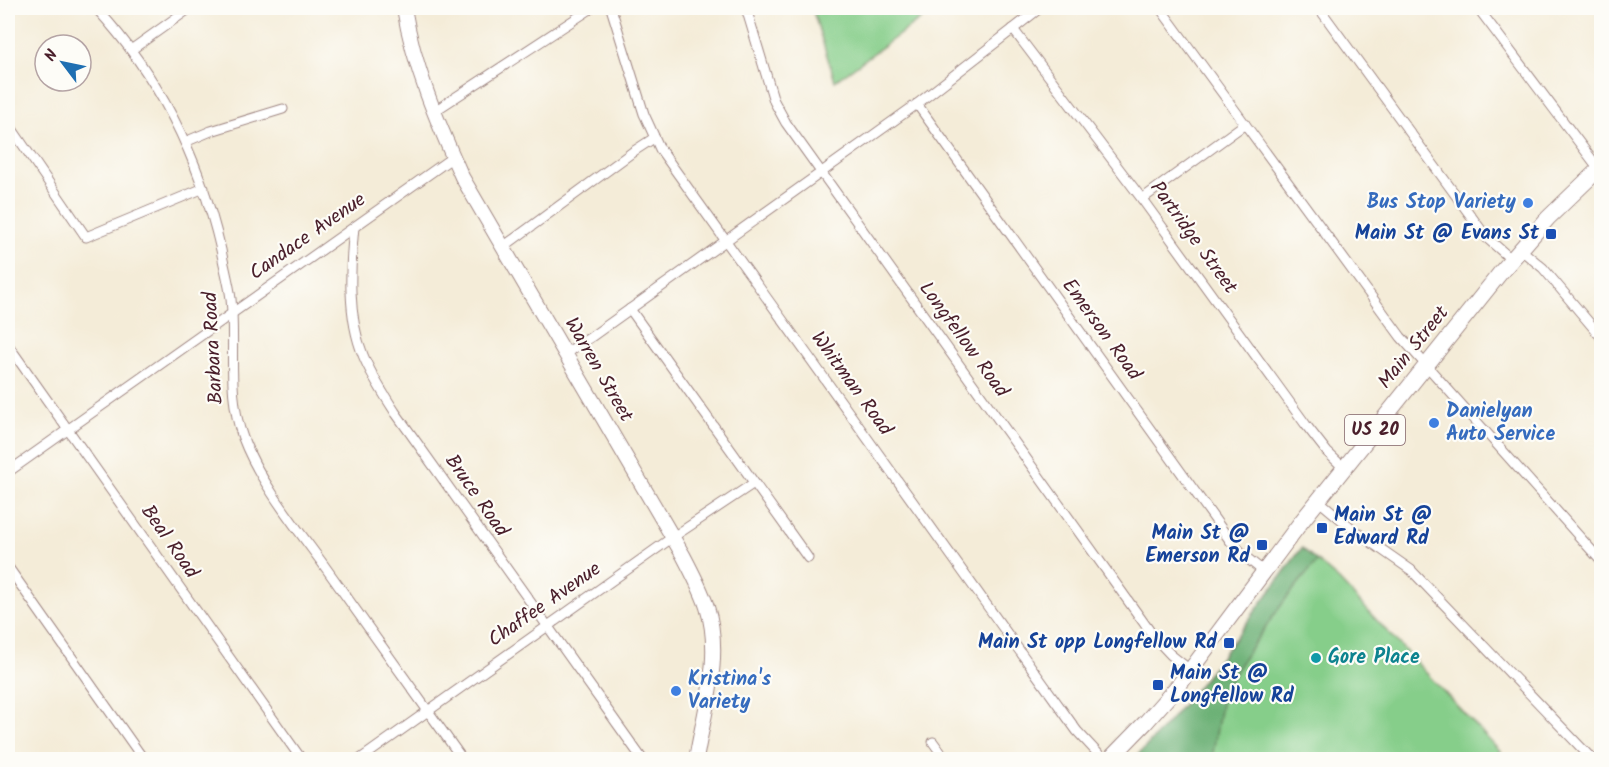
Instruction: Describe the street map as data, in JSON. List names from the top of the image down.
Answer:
{
  "streets": {
    "main road": ["Main Street", "Warren Street", "US 20"],
    "street": [
      "Candace Avenue",
      "Partridge Street",
      "Emerson Road",
      "Longfellow Road",
      "Barbara Road",
      "Whitman Road",
      "Bruce Road",
      "Beal Road",
      "Chaffee Avenue"
    ]
  },
  "crossings": [
    ["Candace Avenue", "Barbara Road"],
    ["Candace Avenue", "Warren Street"],
    ["Candace Avenue", "Bruce Road"],
    ["Candace Avenue", "Beal Road"],
    ["Partridge Street", "Main Street"],
    ["Emerson Road", "Main Street"],
    ["Longfellow Road", "Main Street"],
    ["Barbara Road", "Chaffee Avenue"],
    ["Warren Street", "Chaffee Avenue"],
    ["Bruce Road", "Chaffee Avenue"]
  ],
  "places": {
    "other": [
      "Bus Stop Variety",
      "Danielyan Auto Service",
      "Gore Place",
      "Kristina's Variety"
    ],
    "transit": [
      "Main St @ Evans St",
      "Main St @ Edward Rd",
      "Main St @ Emerson Rd",
      "Main St opp Longfellow Rd",
      "Main St @ Longfellow Rd"
    ]
  },
  "north": "top left"
}
